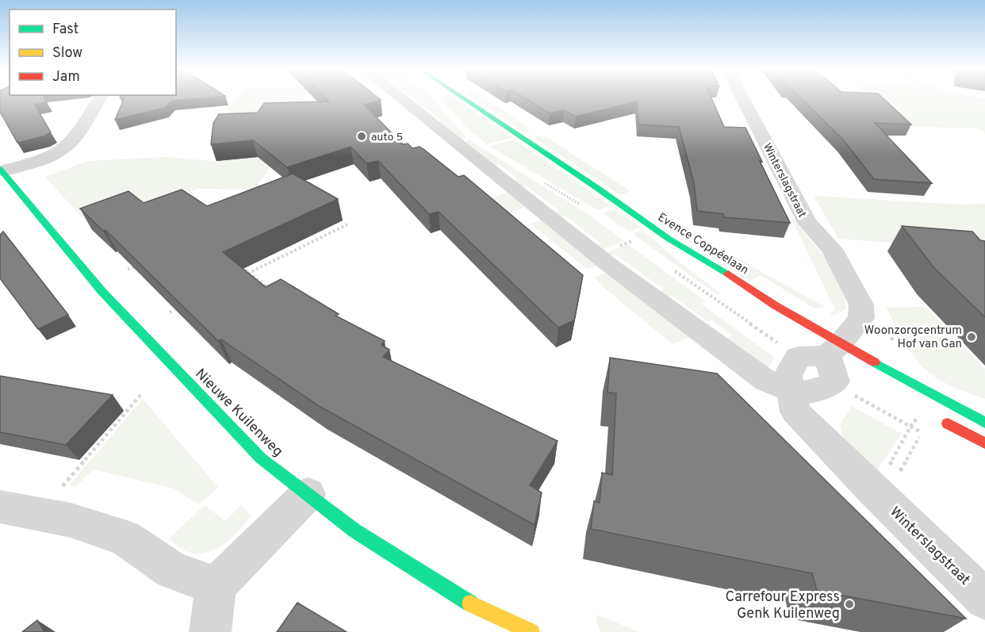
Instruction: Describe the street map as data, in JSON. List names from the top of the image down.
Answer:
{
  "streets": {
    "street": ["Winterslagstraat", "Evence Coppéelaan", "Nieuwe Kuilenweg"]
  },
  "crossings": [
    ["Winterslagstraat", "Evence Coppéelaan"]
  ],
  "places": ["auto 5", "Woonzorgcentrum Hof van Gan", "Carrefour Express Genk Kuilenweg"],
  "legend": ["Fast", "Slow", "Jam"]
}
